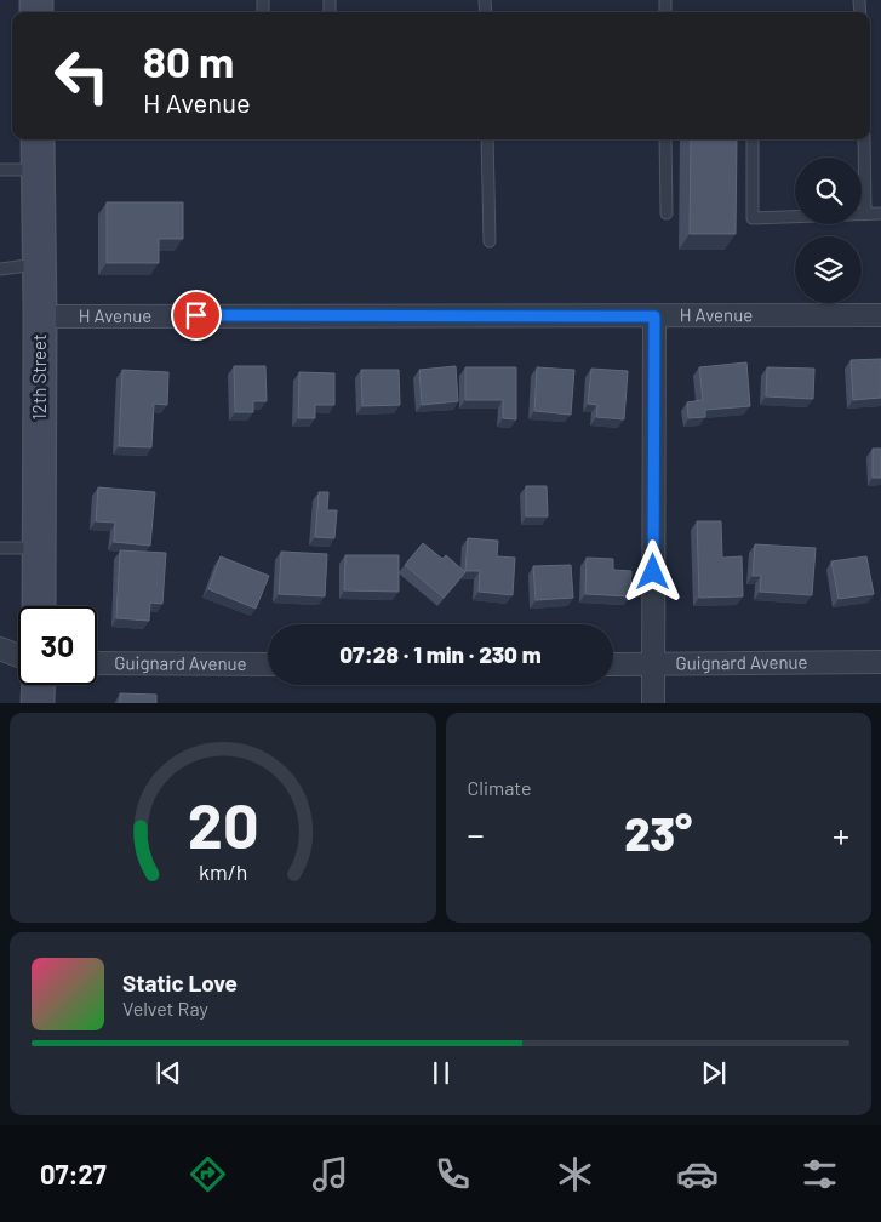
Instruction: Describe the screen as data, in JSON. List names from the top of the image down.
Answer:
{
  "streets": {
    "main road": ["12th Street"],
    "street": ["H Avenue", "Guignard Avenue"]
  },
  "crossings": [
    ["H Avenue", "12th Street"]
  ],
  "page": {
    "turn": ["80 m", "H Avenue"],
    "limit": "30",
    "trip": "07:28 · 1 min · 230 m",
    "tile": "Climate",
    "heat": ["−", "23°", "+"],
    "song": ["Static Love", "Velvet Ray"],
    "tabs": "07:27",
    "gauge": ["20", "km/h"]
  }
}
